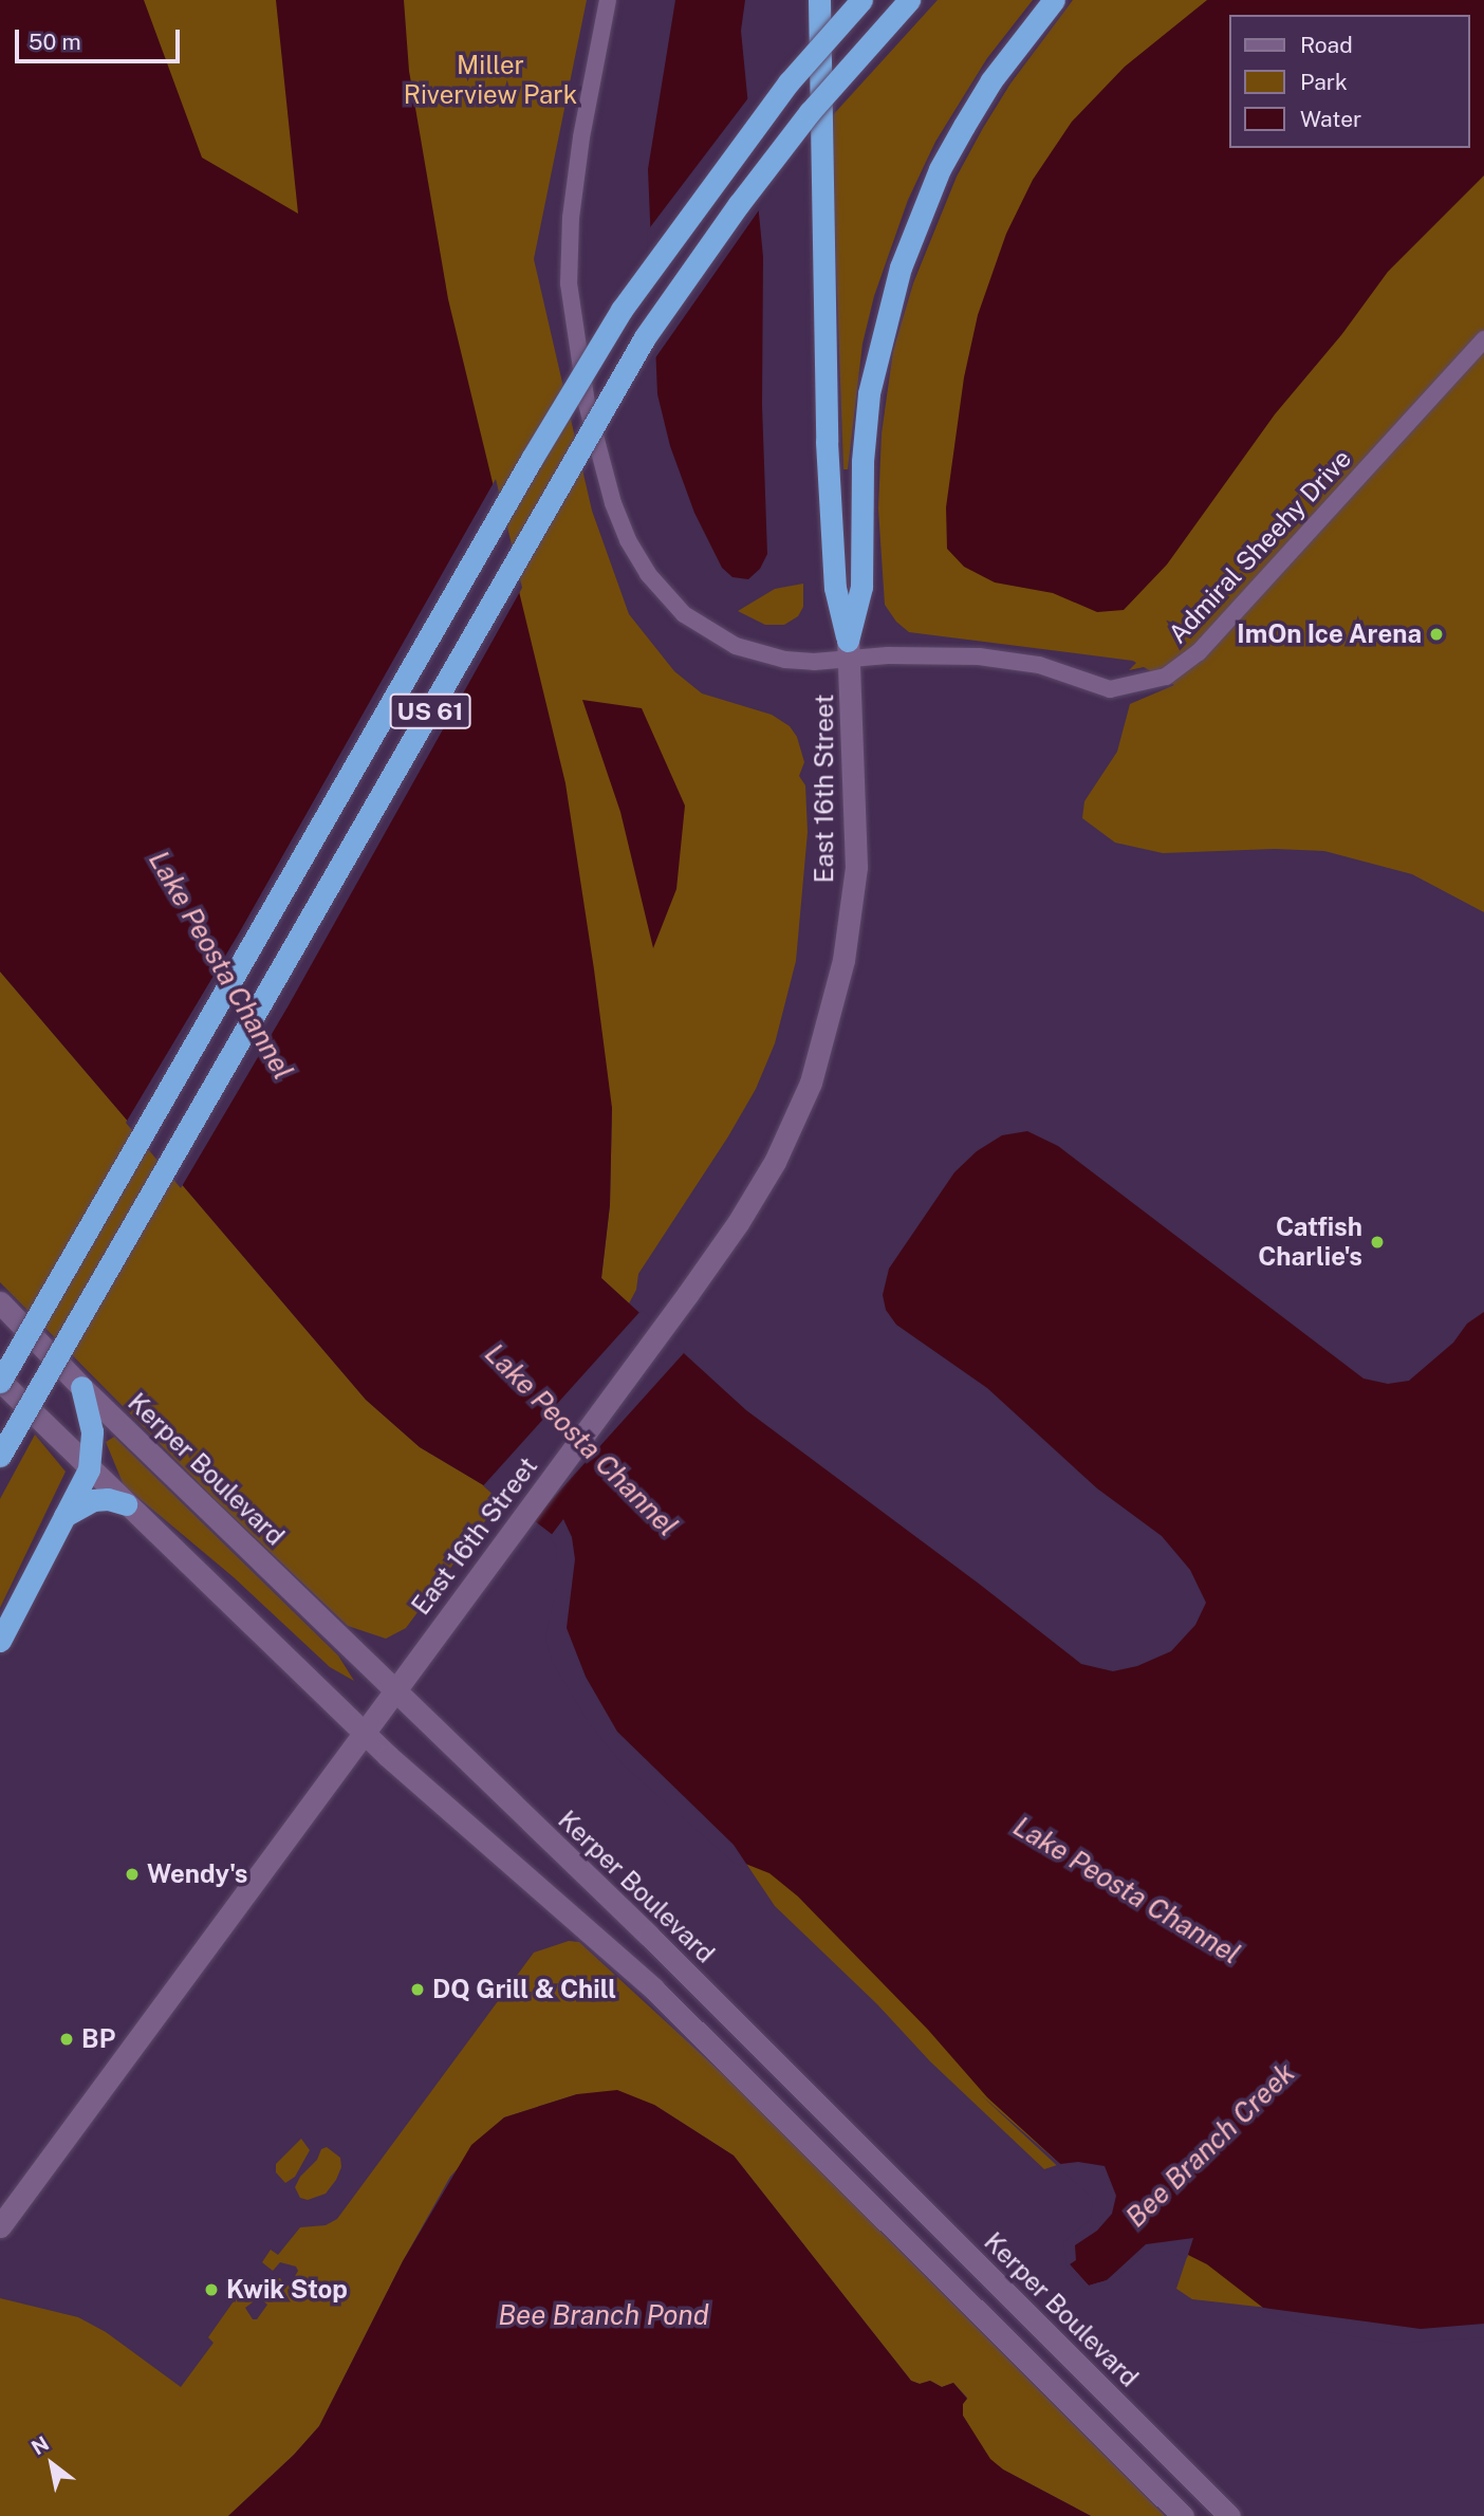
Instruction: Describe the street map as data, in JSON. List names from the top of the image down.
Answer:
{
  "streets": {
    "highway": ["US 61"],
    "main road": ["East 16th Street", "Kerper Boulevard"],
    "street": ["Admiral Sheehy Drive"]
  },
  "crossings": [
    ["Admiral Sheehy Drive", "East 16th Street"],
    ["East 16th Street", "Kerper Boulevard"]
  ],
  "water": ["Lake Peosta Channel", "Bee Branch Creek", "Bee Branch Pond"],
  "parks": ["Miller Riverview Park"],
  "places": [
    "ImOn Ice Arena",
    "Catfish Charlie's",
    "Wendy's",
    "DQ Grill & Chill",
    "BP",
    "Kwik Stop"
  ],
  "legend": ["Road", "Park", "Water"],
  "scale_bar": "50 m",
  "north": "top left"
}
